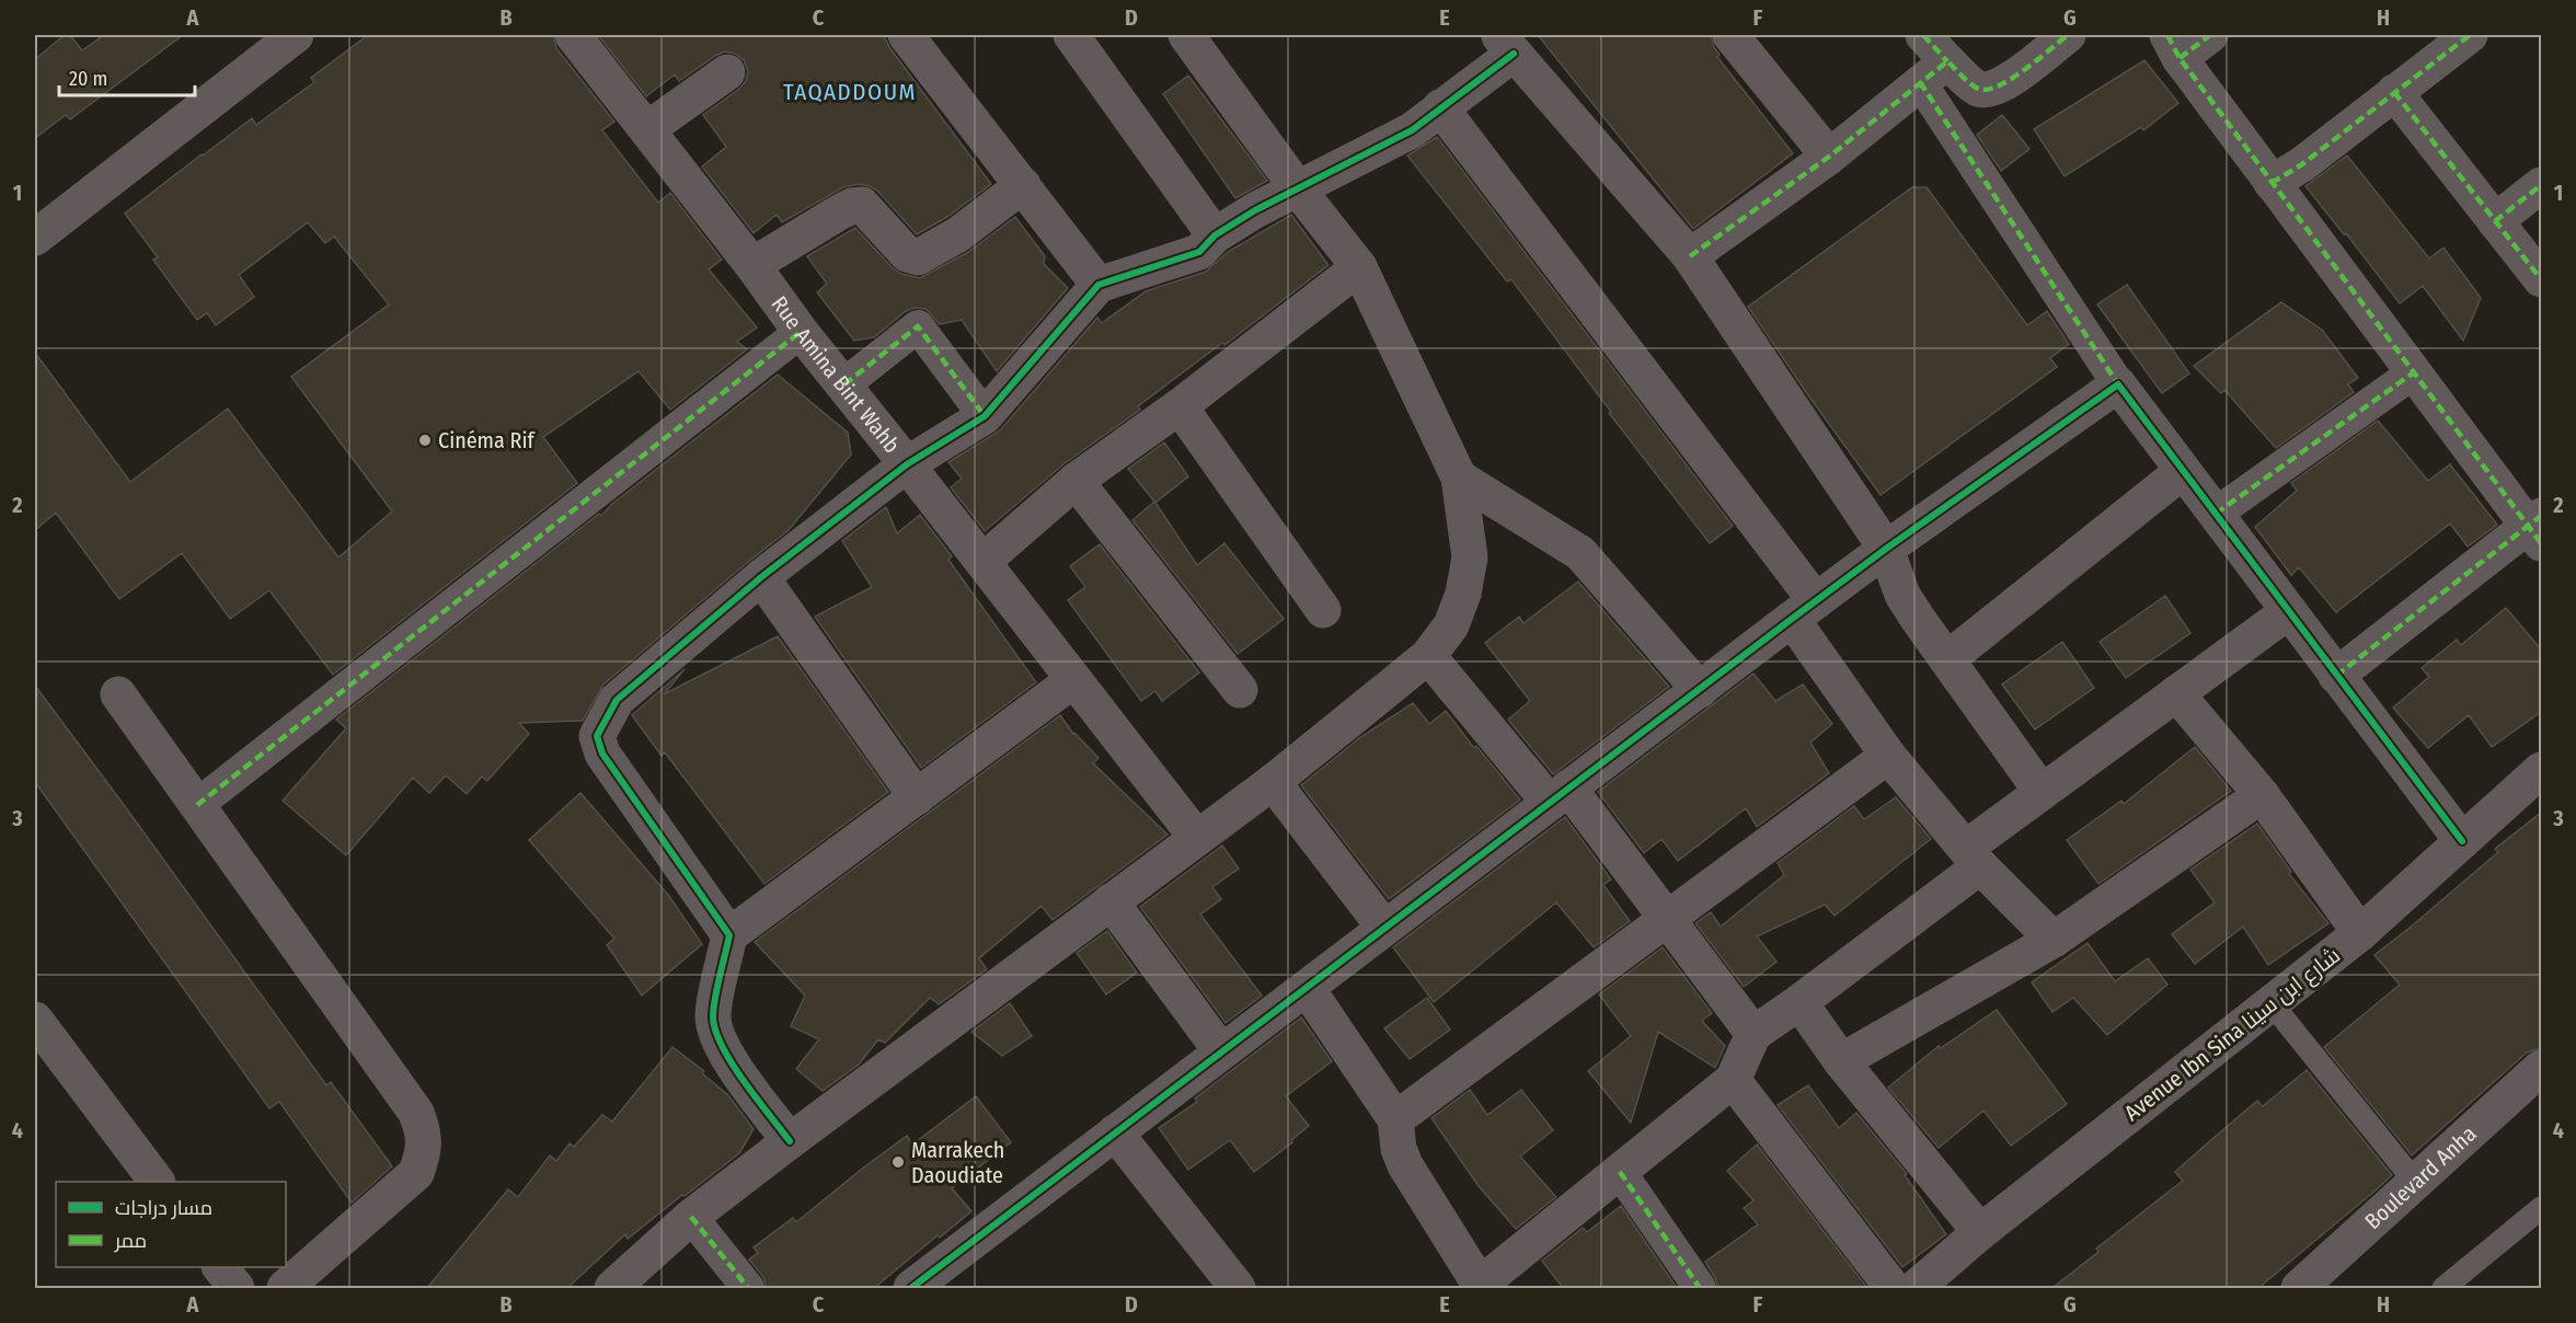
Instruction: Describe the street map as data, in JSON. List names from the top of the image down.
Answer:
{
  "streets": {
    "street": ["Rue Amina Bint Wahb", "Avenue Ibn Sina شارع ابن سينا", "Boulevard Anha"]
  },
  "districts": ["TAQADDOUM"],
  "places": ["Cinéma Rif", "Marrakech Daoudiate"],
  "legend": ["مسار دراجات", "ممر"],
  "scale_bar": "20 m",
  "grid": {
    "columns": [
      "A",
      "B",
      "C",
      "D",
      "E",
      "F",
      "G",
      "H"
    ],
    "rows": [
      "1",
      "2",
      "3",
      "4"
    ]
  }
}
